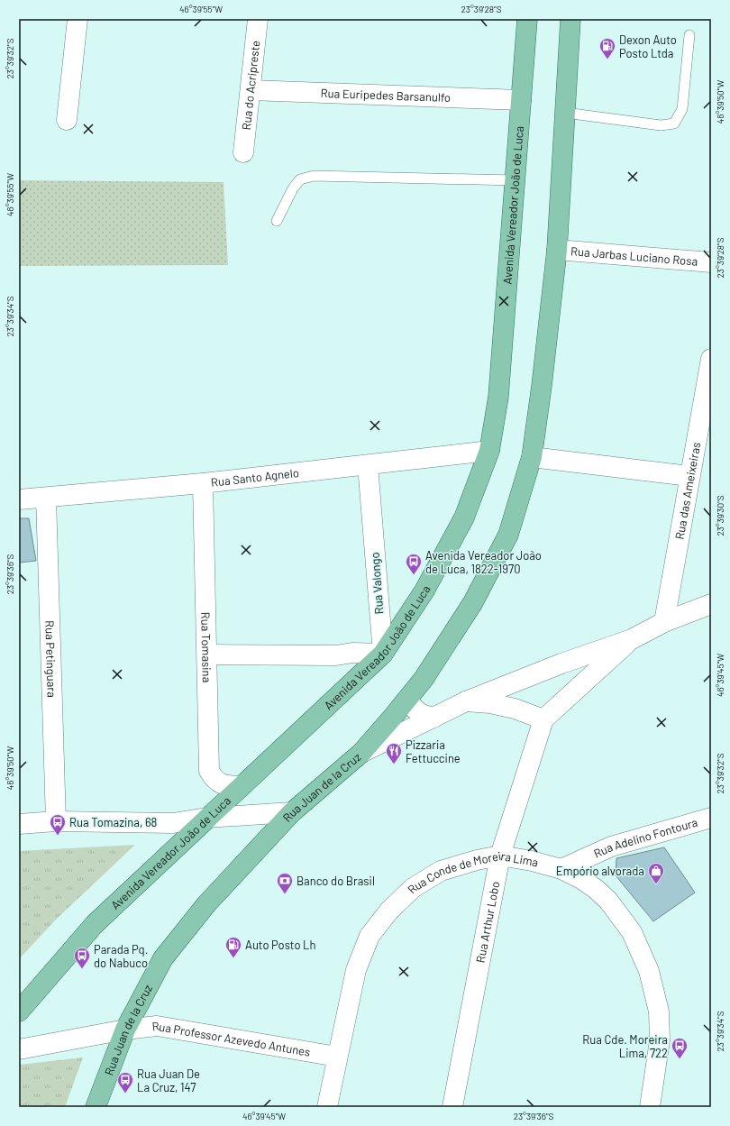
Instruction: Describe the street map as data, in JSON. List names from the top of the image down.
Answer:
{
  "streets": {
    "main road": ["Avenida Vereador João de Luca", "Rua Juan de la Cruz"],
    "street": [
      "Rua do Acripreste",
      "Rua Euripedes Barsanulfo",
      "Rua Jarbas Luciano Rosa",
      "Rua Santo Agnelo",
      "Rua das Ameixeiras",
      "Rua Valongo",
      "Rua Tomasina",
      "Rua Petinguara",
      "Rua Adelino Fontoura",
      "Rua Conde de Moreira Lima",
      "Rua Arthur Lobo",
      "Rua Professor Azevedo Antunes"
    ]
  },
  "crossings": [
    ["Rua do Acripreste", "Rua Euripedes Barsanulfo"],
    ["Rua Euripedes Barsanulfo", "Avenida Vereador João de Luca"],
    ["Avenida Vereador João de Luca", "Rua Santo Agnelo"],
    ["Avenida Vereador João de Luca", "Rua Valongo"],
    ["Avenida Vereador João de Luca", "Rua Tomasina"],
    ["Rua Santo Agnelo", "Rua Valongo"],
    ["Rua Santo Agnelo", "Rua Tomasina"],
    ["Rua Santo Agnelo", "Rua Petinguara"],
    ["Rua Juan de la Cruz", "Rua Professor Azevedo Antunes"],
    ["Rua Adelino Fontoura", "Rua Conde de Moreira Lima"],
    ["Rua Conde de Moreira Lima", "Rua Arthur Lobo"],
    ["Rua Conde de Moreira Lima", "Rua Professor Azevedo Antunes"]
  ],
  "places": {
    "fuel station": ["Dexon Auto Posto Ltda", "Auto Posto Lh"],
    "bus stop": [
      "Avenida Vereador João de Luca, 1822-1970",
      "Rua Tomazina, 68",
      "Parada Pq. do Nabuco",
      "Rua Cde. Moreira Lima, 722",
      "Rua Juan De La Cruz, 147"
    ],
    "restaurant": ["Pizzaria Fettuccine"],
    "shop": ["Empório alvorada"],
    "bank": ["Banco do Brasil"]
  },
  "coordinates": [
    "46°39'55\"W",
    "23°39'28\"S",
    "23°39'32\"S",
    "46°39'50\"W",
    "23°39'34\"S",
    "23°39'30\"S",
    "23°39'36\"S",
    "46°39'45\"W"
  ]
}
